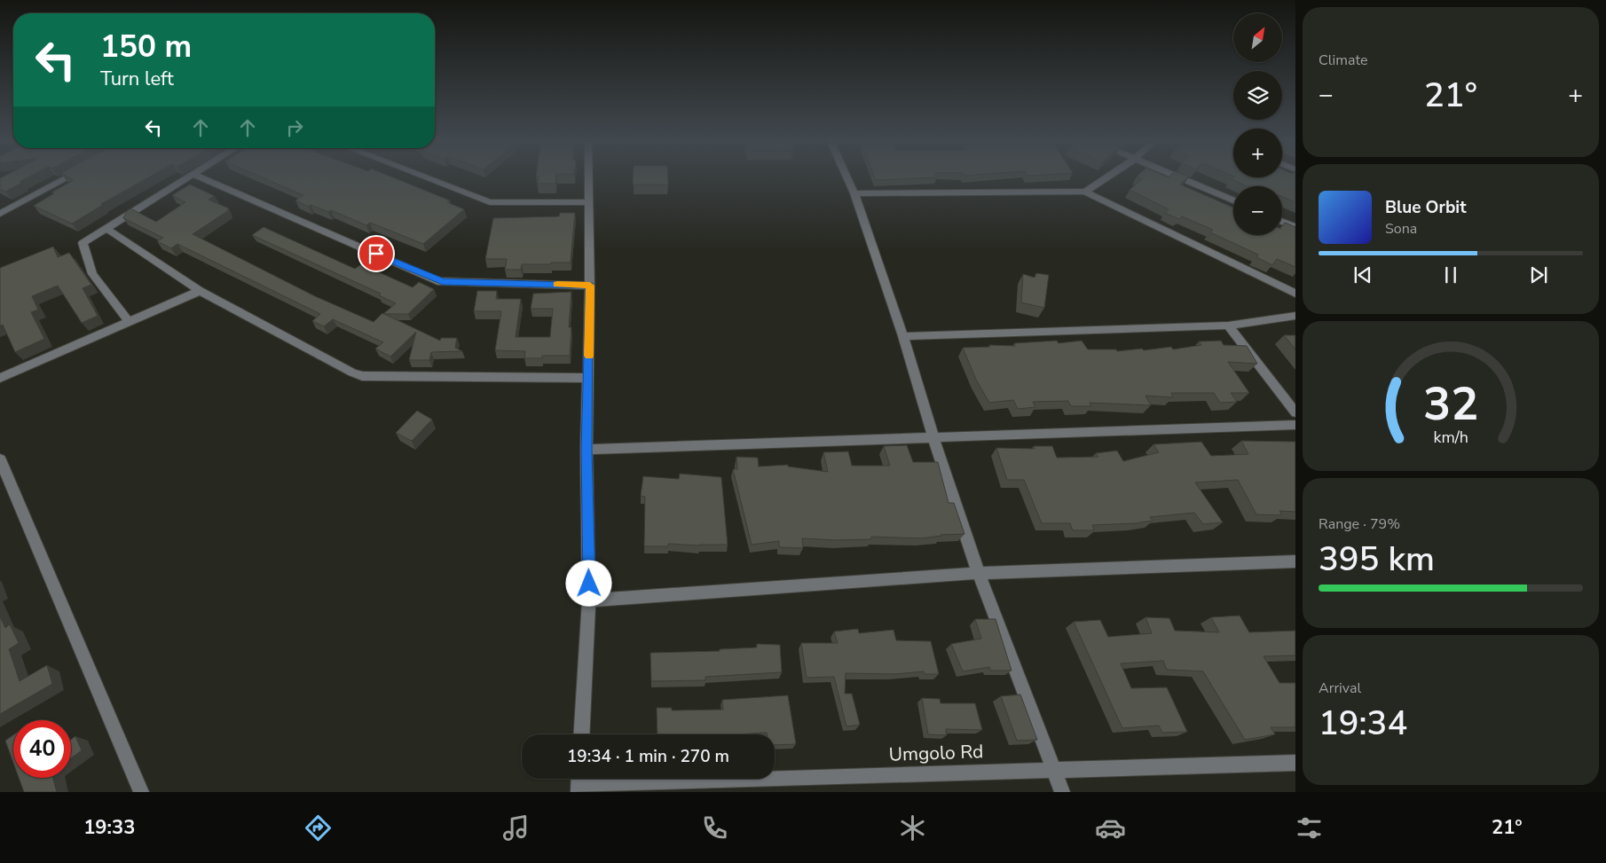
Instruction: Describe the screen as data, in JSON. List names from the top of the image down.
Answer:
{
  "streets": {
    "street": ["Umgolo Rd"]
  },
  "north": "top right",
  "page": {
    "tile": [
      "Climate",
      ["Range · 79%", "395 km"],
      ["Arrival", "19:34"]
    ],
    "map_buttons": ["+", "−"],
    "turn": ["150 m", "Turn left"],
    "heat": ["−", "21°", "+"],
    "song": ["Blue Orbit", "Sona"],
    "limit": "40",
    "trip": "19:34 · 1 min · 270 m",
    "tabs": ["19:33", "21°"],
    "gauge": ["32", "km/h"]
  }
}
